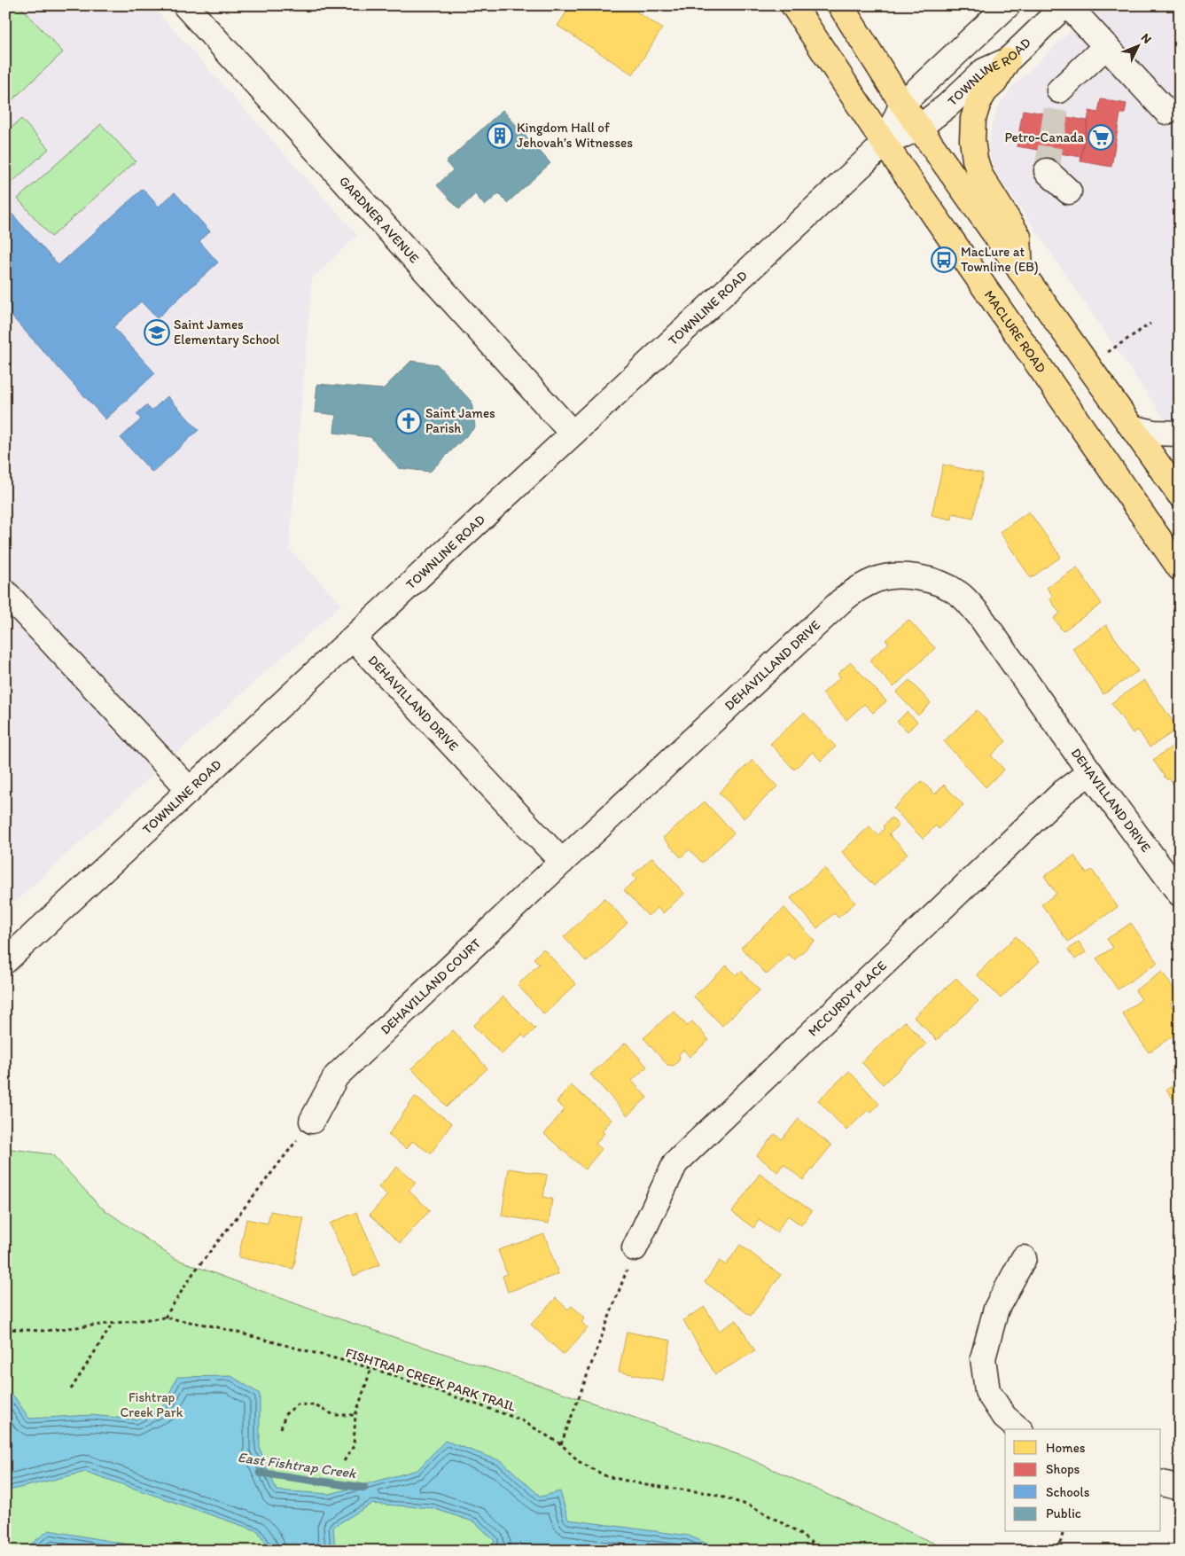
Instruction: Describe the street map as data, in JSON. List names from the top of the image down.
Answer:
{
  "streets": {
    "main road": ["MACLURE ROAD"],
    "street": [
      "TOWNLINE ROAD",
      "GARDNER AVENUE",
      "DEHAVILLAND DRIVE",
      "DEHAVILLAND COURT",
      "MCCURDY PLACE"
    ],
    "path": ["FISHTRAP CREEK PARK TRAIL"]
  },
  "crossings": [
    ["TOWNLINE ROAD", "GARDNER AVENUE"],
    ["TOWNLINE ROAD", "MACLURE ROAD"],
    ["TOWNLINE ROAD", "DEHAVILLAND DRIVE"],
    ["DEHAVILLAND DRIVE", "DEHAVILLAND COURT"],
    ["DEHAVILLAND DRIVE", "MCCURDY PLACE"]
  ],
  "water": ["East Fishtrap Creek"],
  "parks": ["Fishtrap Creek Park"],
  "places": {
    "building": ["Kingdom Hall of Jehovah’s Witnesses"],
    "supermarket": ["Petro-Canada"],
    "bus stop": ["MacLure at Townline (EB)"],
    "school or university": ["Saint James Elementary School"],
    "church": ["Saint James Parish"]
  },
  "legend": [
    "Homes",
    "Shops",
    "Schools",
    "Public"
  ],
  "north": "top right"
}
